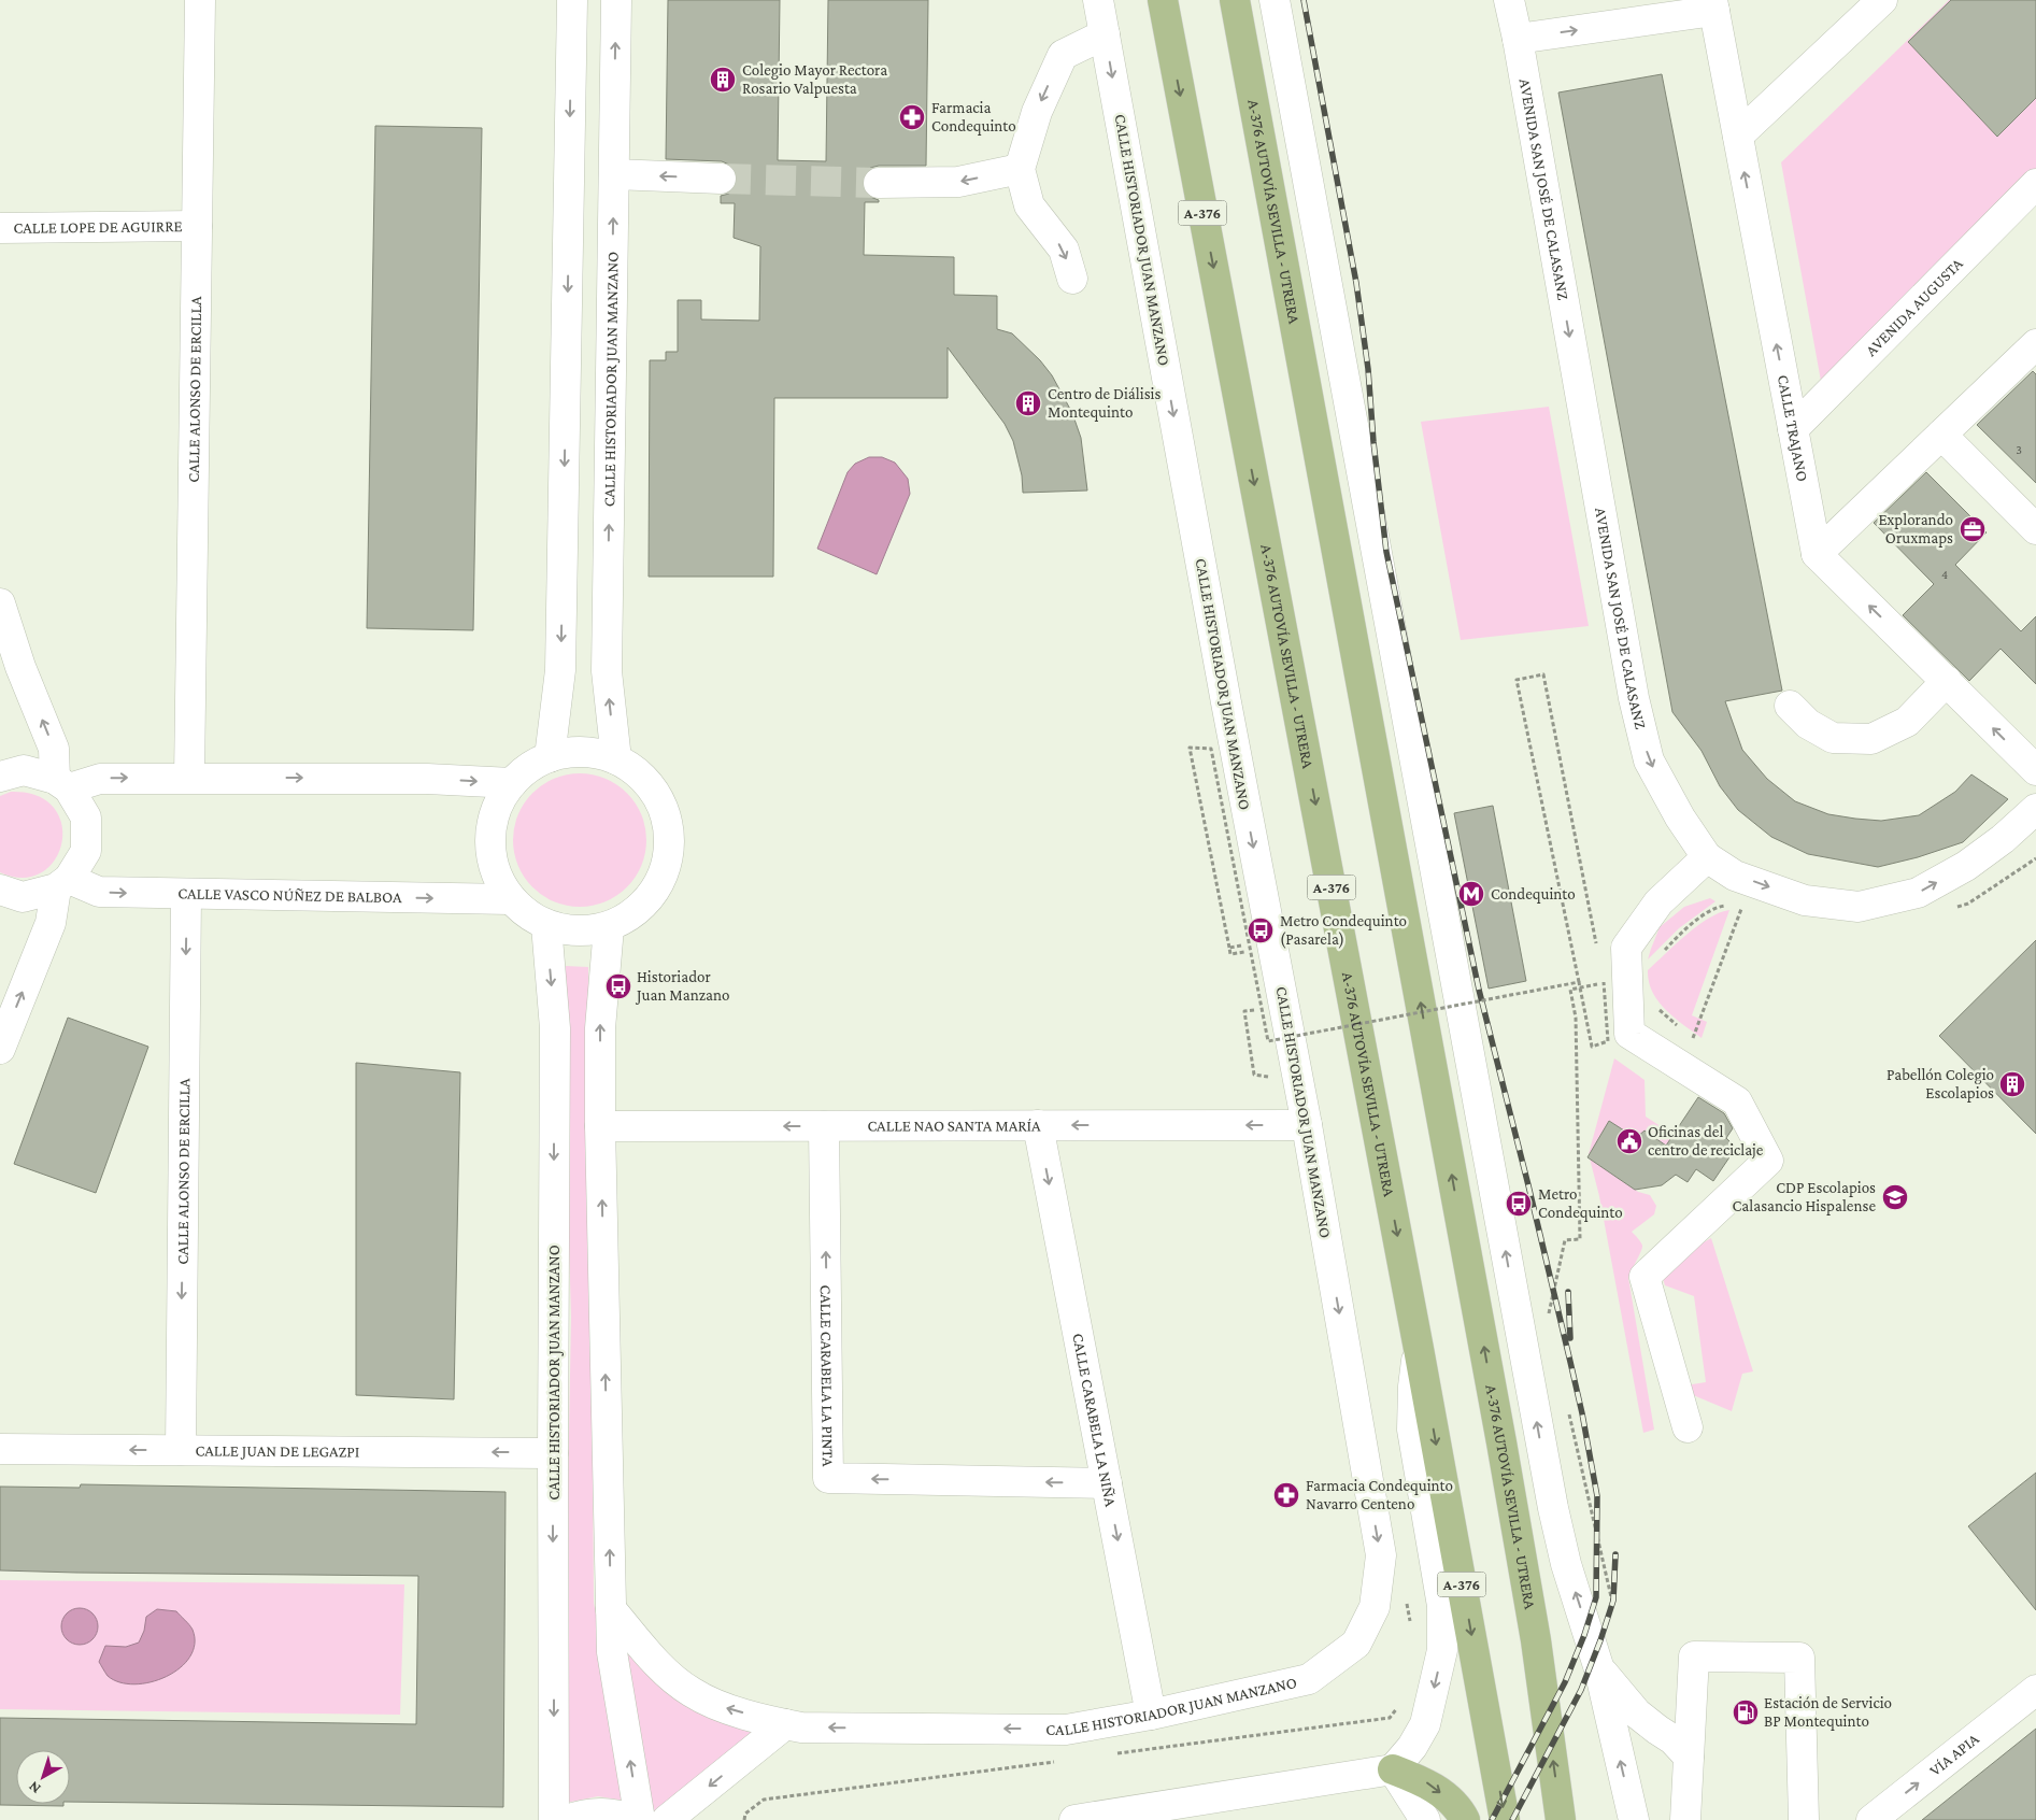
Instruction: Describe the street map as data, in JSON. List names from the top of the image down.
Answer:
{
  "streets": {
    "main road": ["A-376 AUTOVÍA SEVILLA - UTRERA", "A-376"],
    "street": [
      "AVENIDA SAN JOSÉ DE CALASANZ",
      "CALLE LOPE DE AGUIRRE",
      "CALLE HISTORIADOR JUAN MANZANO",
      "AVENIDA AUGUSTA",
      "CALLE ALONSO DE ERCILLA",
      "CALLE TRAJANO",
      "CALLE VASCO NÚÑEZ DE BALBOA",
      "CALLE NAO SANTA MARÍA",
      "CALLE CARABELA LA PINTA",
      "CALLE CARABELA LA NIÑA",
      "CALLE JUAN DE LEGAZPI",
      "VÍA APIA"
    ]
  },
  "crossings": [
    ["CALLE LOPE DE AGUIRRE", "CALLE ALONSO DE ERCILLA"],
    ["CALLE HISTORIADOR JUAN MANZANO", "CALLE VASCO NÚÑEZ DE BALBOA"],
    ["CALLE HISTORIADOR JUAN MANZANO", "CALLE NAO SANTA MARÍA"],
    ["CALLE HISTORIADOR JUAN MANZANO", "CALLE CARABELA LA NIÑA"],
    ["CALLE HISTORIADOR JUAN MANZANO", "CALLE JUAN DE LEGAZPI"],
    ["AVENIDA AUGUSTA", "CALLE TRAJANO"],
    ["CALLE ALONSO DE ERCILLA", "CALLE VASCO NÚÑEZ DE BALBOA"],
    ["CALLE ALONSO DE ERCILLA", "CALLE JUAN DE LEGAZPI"],
    ["CALLE NAO SANTA MARÍA", "CALLE CARABELA LA PINTA"],
    ["CALLE NAO SANTA MARÍA", "CALLE CARABELA LA NIÑA"],
    ["CALLE CARABELA LA PINTA", "CALLE CARABELA LA NIÑA"]
  ],
  "one_way": [
    "CALLE ALONSO DE ERCILLA",
    "CALLE TRAJANO",
    "CALLE NAO SANTA MARÍA",
    "CALLE CARABELA LA NIÑA",
    "CALLE JUAN DE LEGAZPI",
    "VÍA APIA"
  ],
  "places": {
    "building": ["Colegio Mayor Rectora Rosario Valpuesta", "Centro de Diálisis Montequinto", "Pabellón Colegio Escolapios"],
    "pharmacy": ["Farmacia Condequinto", "Farmacia Condequinto Navarro Centeno"],
    "office": ["Explorando Oruxmaps"],
    "metro station": ["Condequinto"],
    "bus stop": ["Metro Condequinto (Pasarela)", "Historiador Juan Manzano", "Metro Condequinto"],
    "public building": ["Oficinas del centro de reciclaje"],
    "school or university": ["CDP Escolapios Calasancio Hispalense"],
    "fuel station": ["Estación de Servicio BP Montequinto"]
  },
  "house_numbers": ["3", "4"],
  "north": "bottom left"
}
